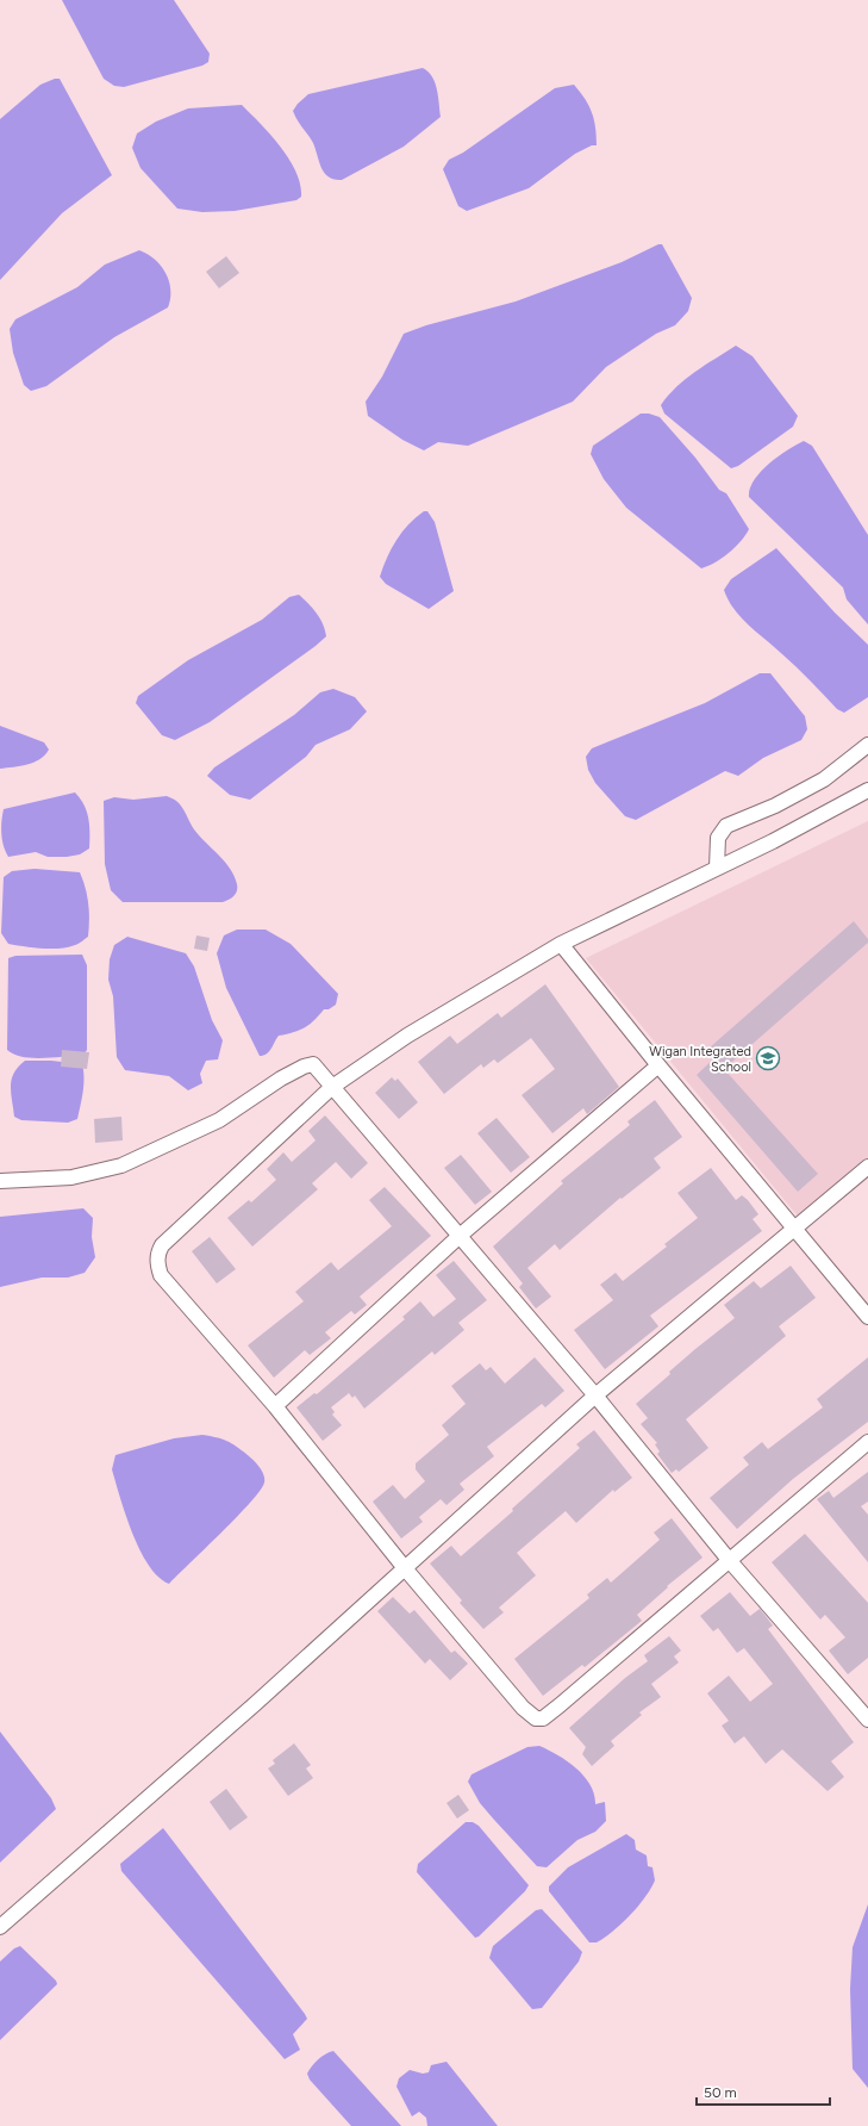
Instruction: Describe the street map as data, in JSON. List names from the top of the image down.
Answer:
{
  "places": {
    "school or university": ["Wigan Integrated School"]
  },
  "scale_bar": "50 m"
}
